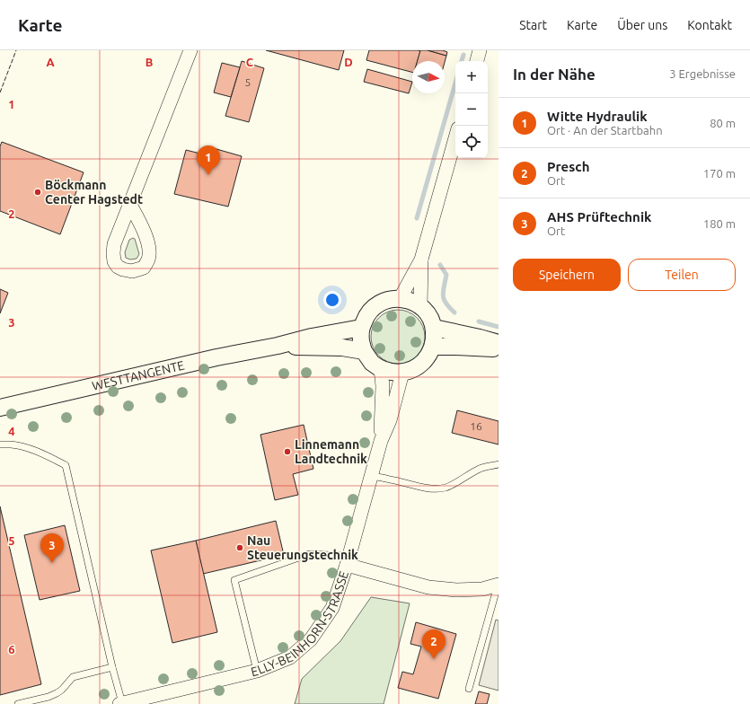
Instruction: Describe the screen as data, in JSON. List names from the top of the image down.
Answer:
{
  "streets": {
    "street": ["WESTTANGENTE", "ELLY-BEINHORN-STRASSE"]
  },
  "crossings": [
    ["WESTTANGENTE", "ELLY-BEINHORN-STRASSE"]
  ],
  "places": ["Böckmann Center Hagstedt", "Linnemann Landtechnik", "Nau Steuerungstechnik"],
  "house_numbers": ["5", "16"],
  "north": "right",
  "page": {
    "header": "Karte",
    "nav": [
      "Start",
      "Karte",
      "Über uns",
      "Kontakt"
    ],
    "heading": ["In der Nähe", "3 Ergebnisse"],
    "map_buttons": ["+", "−"],
    "list": [
      {
        "mark": "1",
        "name": "Witte Hydraulik",
        "note": "Ort · An der Startbahn",
        "value": "80 m"
      },
      {
        "mark": "2",
        "name": "Presch",
        "note": "Ort",
        "value": "170 m"
      },
      {
        "mark": "3",
        "name": "AHS Prüftechnik",
        "note": "Ort",
        "value": "180 m"
      }
    ],
    "pins": ["1", "3", "2"],
    "buttons": ["Speichern", "Teilen"]
  },
  "grid": {
    "columns": [
      "A",
      "B",
      "C",
      "D"
    ],
    "rows": [
      "1",
      "2",
      "3",
      "4",
      "5",
      "6"
    ]
  }
}
